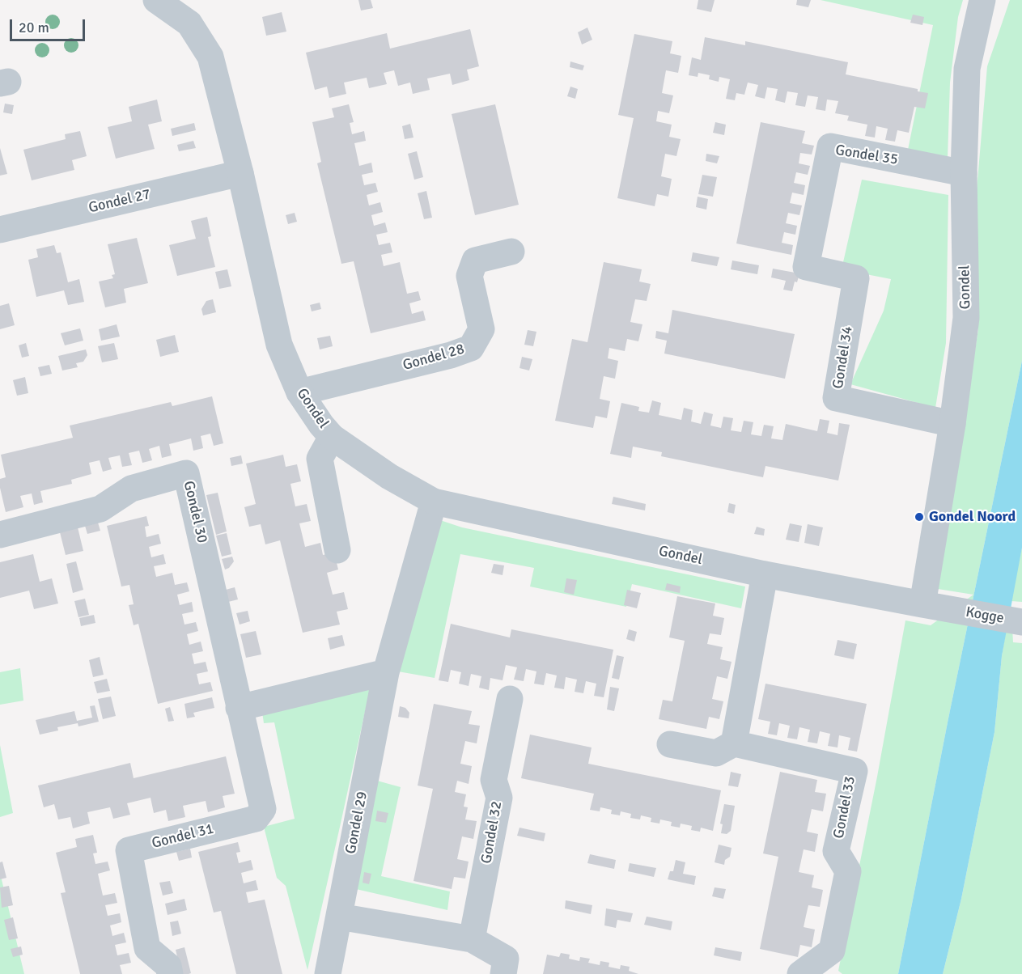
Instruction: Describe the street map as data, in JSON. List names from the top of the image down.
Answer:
{
  "streets": {
    "street": [
      "Gondel 35",
      "Gondel 27",
      "Gondel",
      "Gondel 28",
      "Gondel 34",
      "Gondel 30",
      "Kogge",
      "Gondel 33",
      "Gondel 29",
      "Gondel 32",
      "Gondel 31"
    ]
  },
  "crossings": [
    ["Gondel 35", "Gondel"],
    ["Gondel 35", "Gondel 34"],
    ["Gondel 27", "Gondel"],
    ["Gondel", "Gondel 28"],
    ["Gondel", "Gondel 34"],
    ["Gondel", "Kogge"],
    ["Gondel", "Gondel 29"],
    ["Gondel 30", "Gondel 31"]
  ],
  "places": ["Gondel Noord"],
  "scale_bar": "20 m"
}
